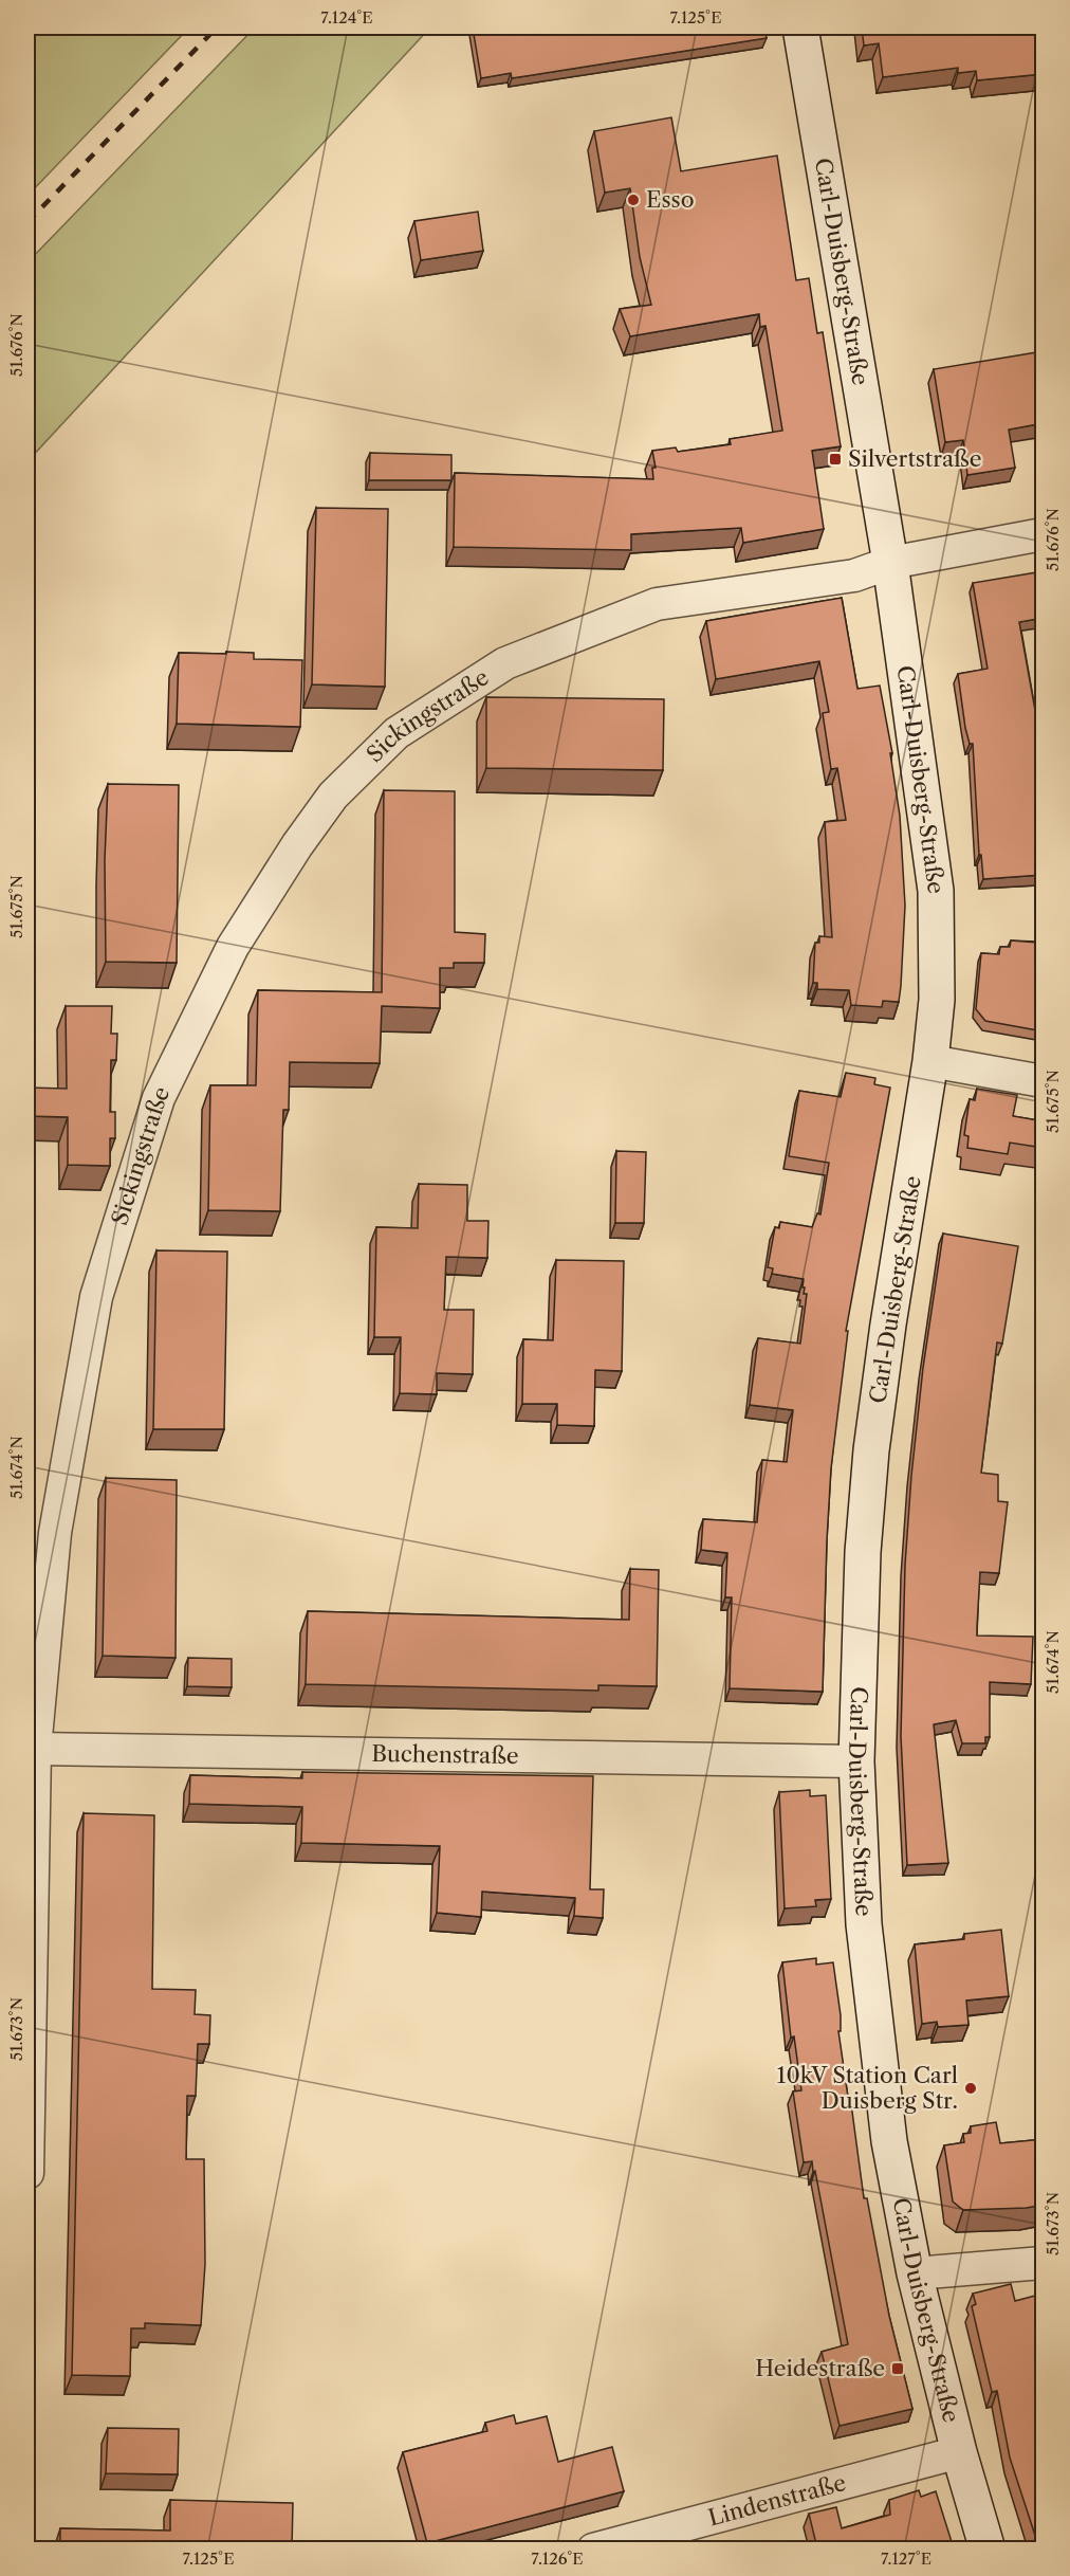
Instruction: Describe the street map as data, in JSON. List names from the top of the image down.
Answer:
{
  "streets": {
    "main road": ["Carl-Duisberg-Straße"],
    "street": ["Sickingstraße", "Buchenstraße", "Lindenstraße"]
  },
  "crossings": [
    ["Carl-Duisberg-Straße", "Sickingstraße"],
    ["Carl-Duisberg-Straße", "Buchenstraße"],
    ["Carl-Duisberg-Straße", "Lindenstraße"],
    ["Sickingstraße", "Buchenstraße"]
  ],
  "places": {
    "other": ["Esso", "10kV Station Carl Duisberg Str."],
    "transit": ["Silvertstraße", "Heidestraße"]
  },
  "coordinates": [
    "7.124°E",
    "7.125°E",
    "51.676°N",
    "51.675°N",
    "51.674°N",
    "51.673°N",
    "7.126°E",
    "7.127°E"
  ]
}
